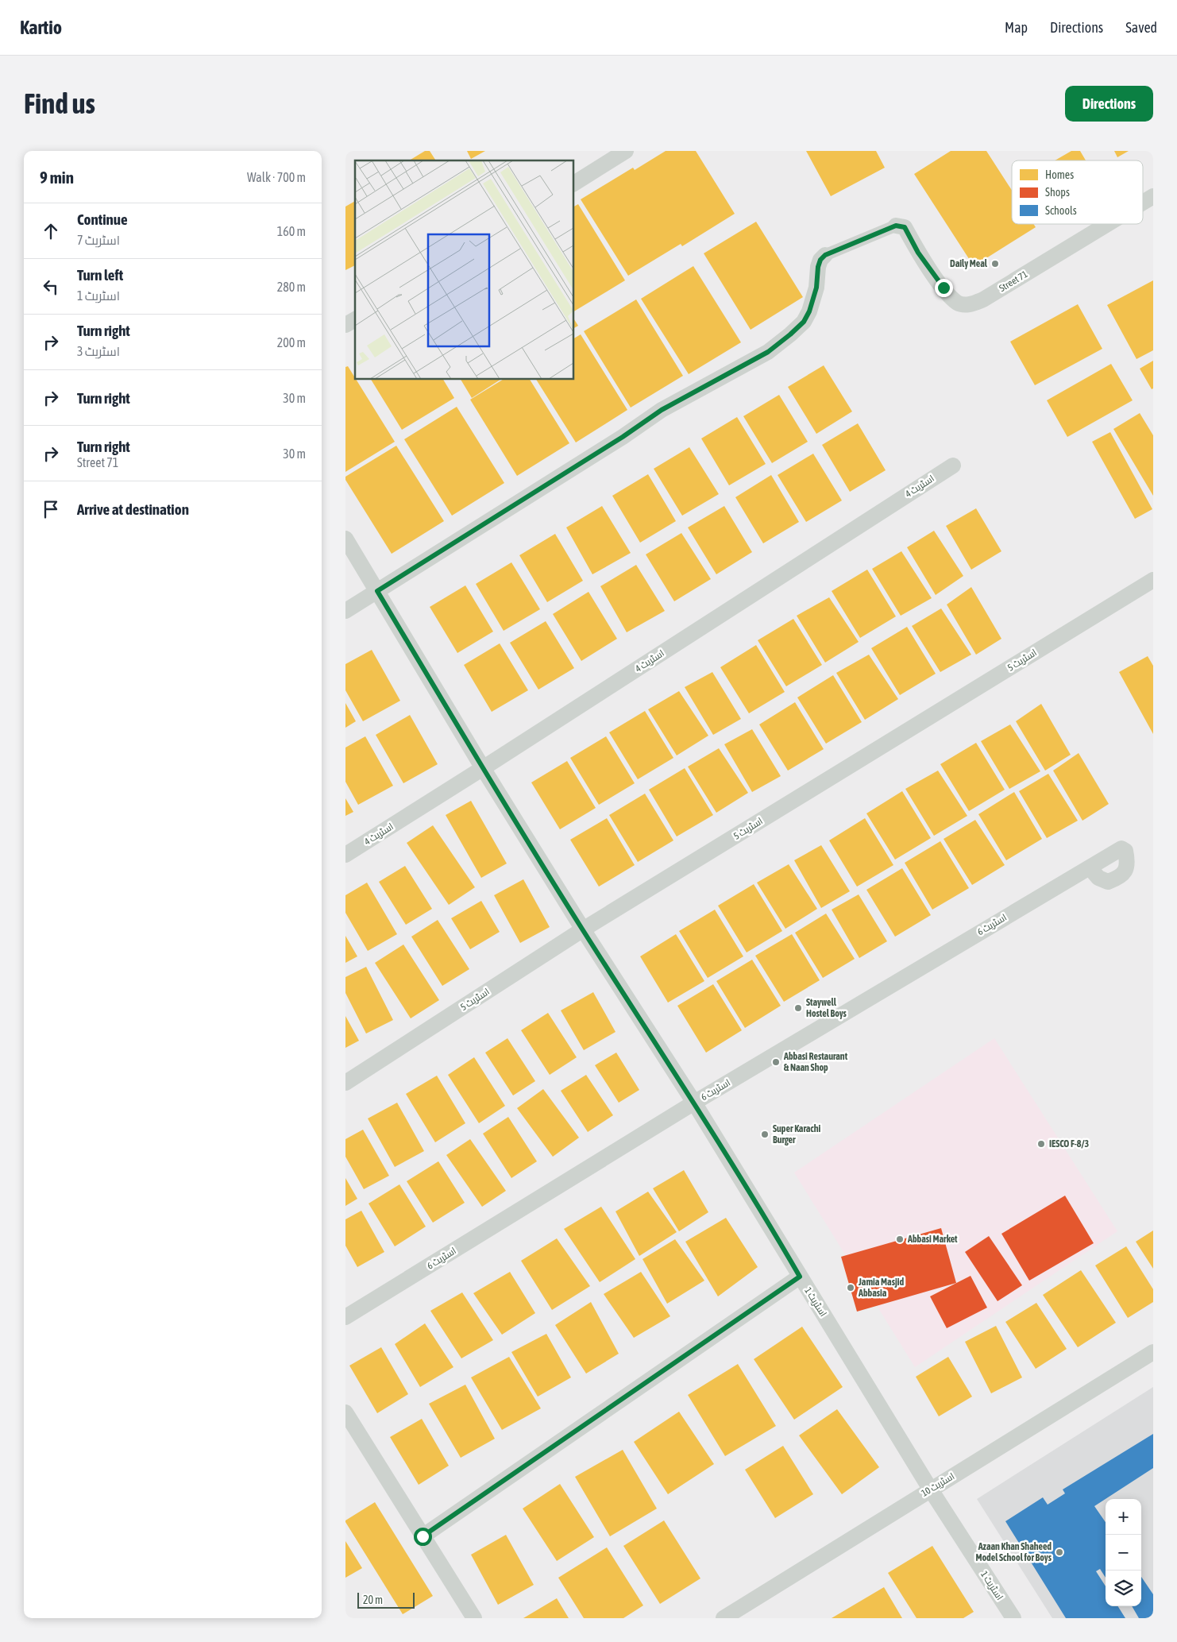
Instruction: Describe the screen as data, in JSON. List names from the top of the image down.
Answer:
{
  "streets": {
    "street": [
      "Street 71",
      "اسٹریٹ 4",
      "اسٹریٹ 5",
      "اسٹریٹ 6",
      "اسٹریٹ 1",
      "اسٹریٹ 10"
    ]
  },
  "crossings": [
    ["اسٹریٹ 4", "اسٹریٹ 1"],
    ["اسٹریٹ 5", "اسٹریٹ 1"],
    ["اسٹریٹ 6", "اسٹریٹ 1"],
    ["اسٹریٹ 1", "اسٹریٹ 10"]
  ],
  "places": [
    "Daily Meal",
    "Staywell Hostel Boys",
    "Abbasi Restaurant & Naan Shop",
    "Super Karachi Burger",
    "IESCO F-8/3",
    "Abbasi Market",
    "Jamia Masjid Abbasia",
    "Azaan Khan Shaheed Model School for Boys"
  ],
  "legend": ["Homes", "Shops", "Schools"],
  "scale_bar": "20 m",
  "page": {
    "header": "Kartio",
    "nav": ["Map", "Directions", "Saved"],
    "buttons": "Directions",
    "title": "Find us",
    "heading": ["9 min", "Walk · 700 m"],
    "list": [
      ["Continue", "اسٹریٹ 7", "160 m"],
      ["Turn left", "اسٹریٹ 1", "280 m"],
      ["Turn right", "اسٹریٹ 3", "200 m"],
      ["Turn right", "30 m"],
      ["Turn right", "Street 71", "30 m"],
      "Arrive at destination"
    ],
    "map_buttons": ["+", "−"],
    "scale": "20 m"
  }
}
